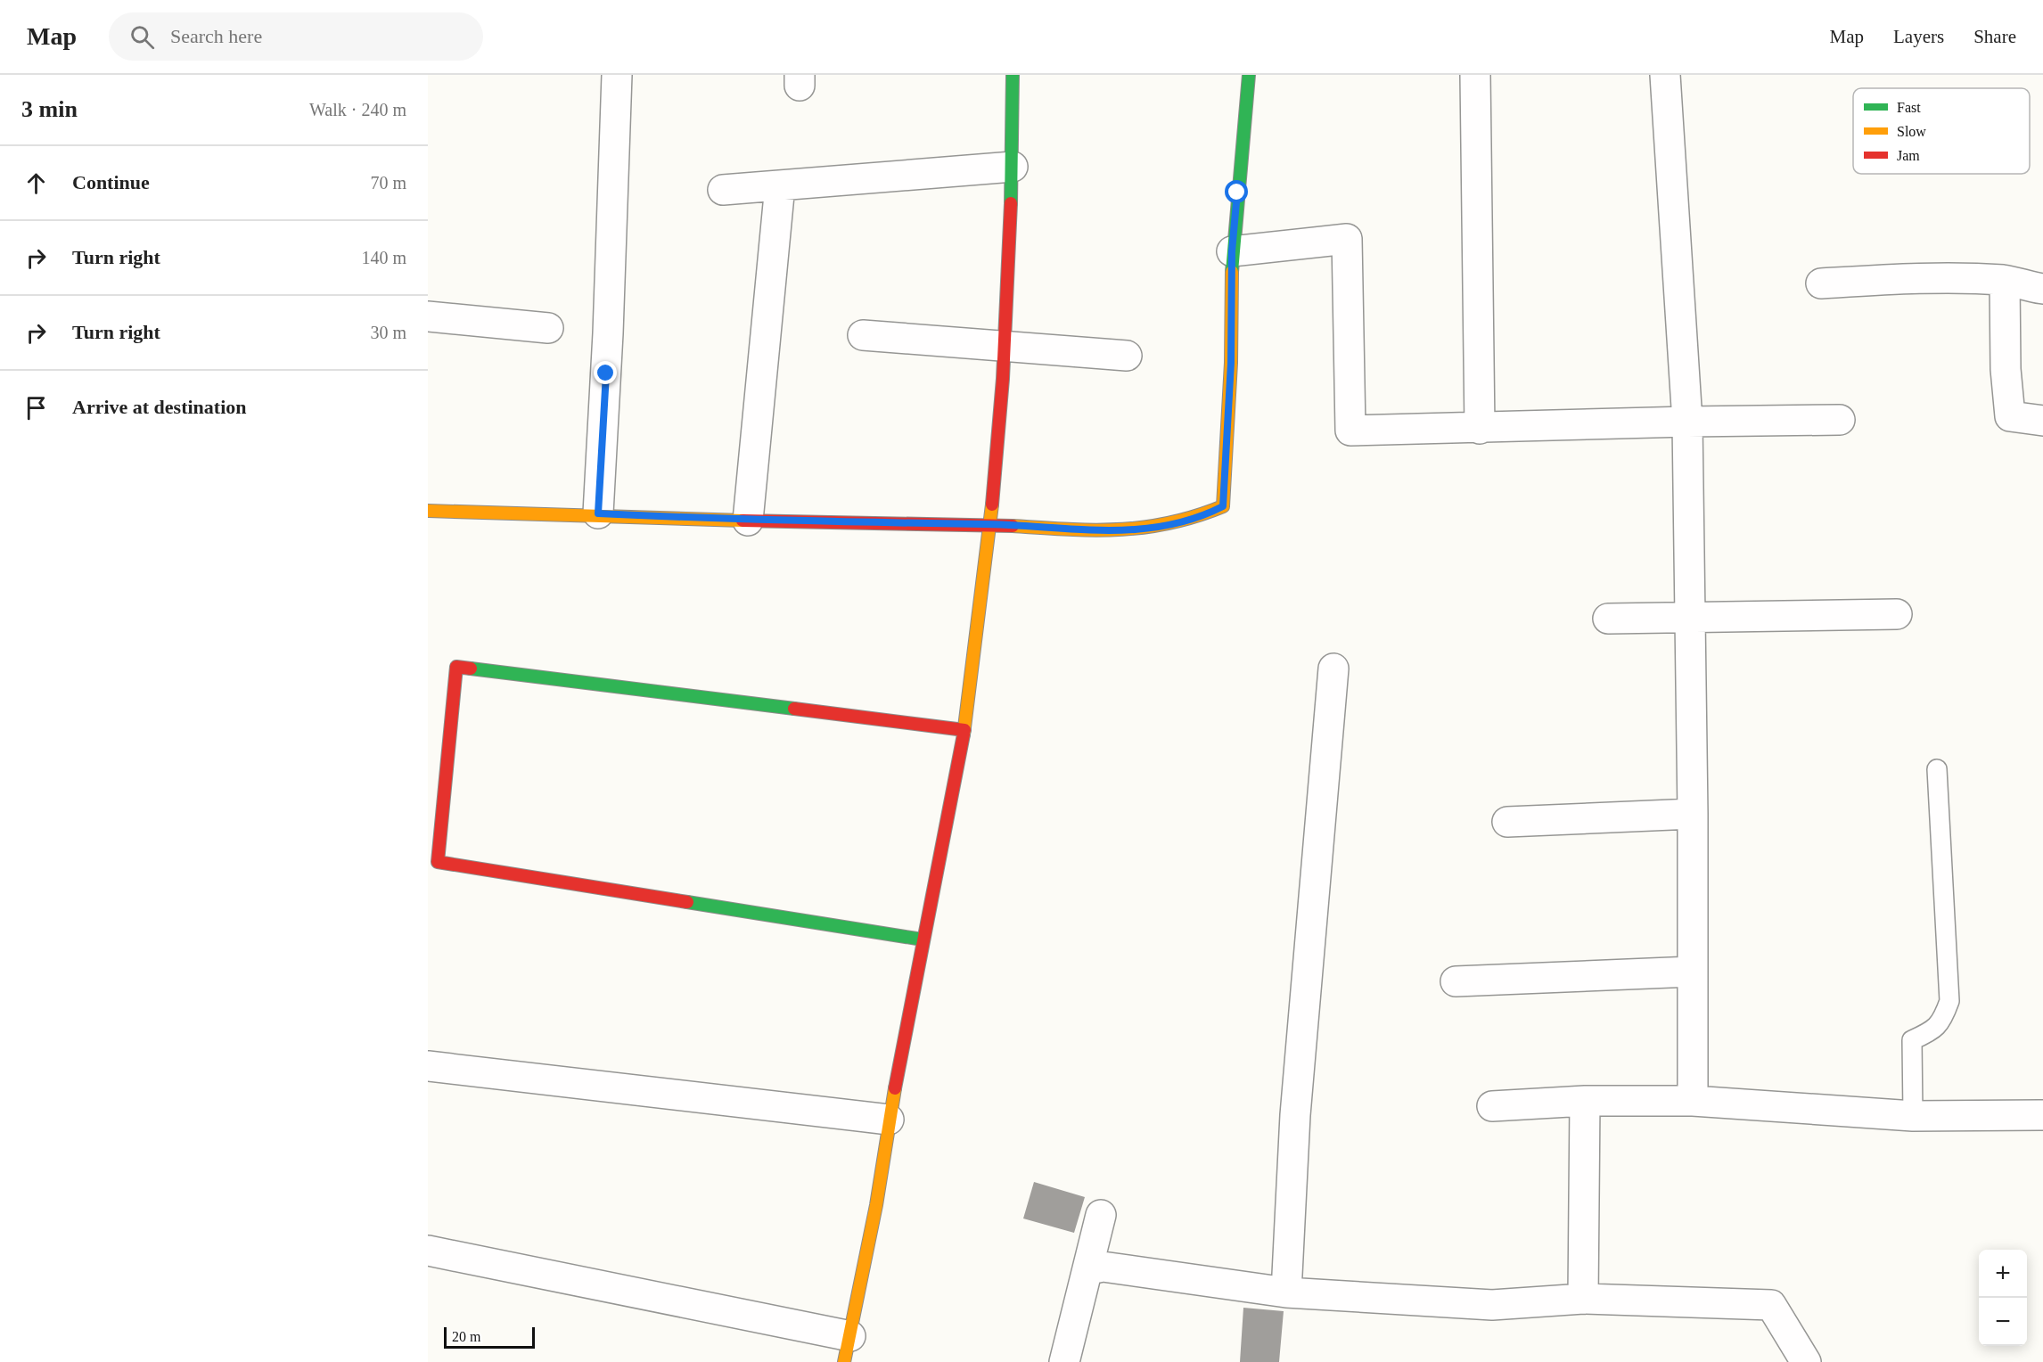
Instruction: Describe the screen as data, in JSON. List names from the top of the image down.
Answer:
{
  "legend": ["Fast", "Slow", "Jam"],
  "scale_bar": "20 m",
  "page": {
    "header": "Map",
    "search": "Search here",
    "nav": ["Map", "Layers", "Share"],
    "heading": ["3 min", "Walk · 240 m"],
    "list": [
      ["Continue", "70 m"],
      ["Turn right", "140 m"],
      ["Turn right", "30 m"],
      "Arrive at destination"
    ],
    "map_buttons": ["+", "−"],
    "scale": "20 m"
  }
}
